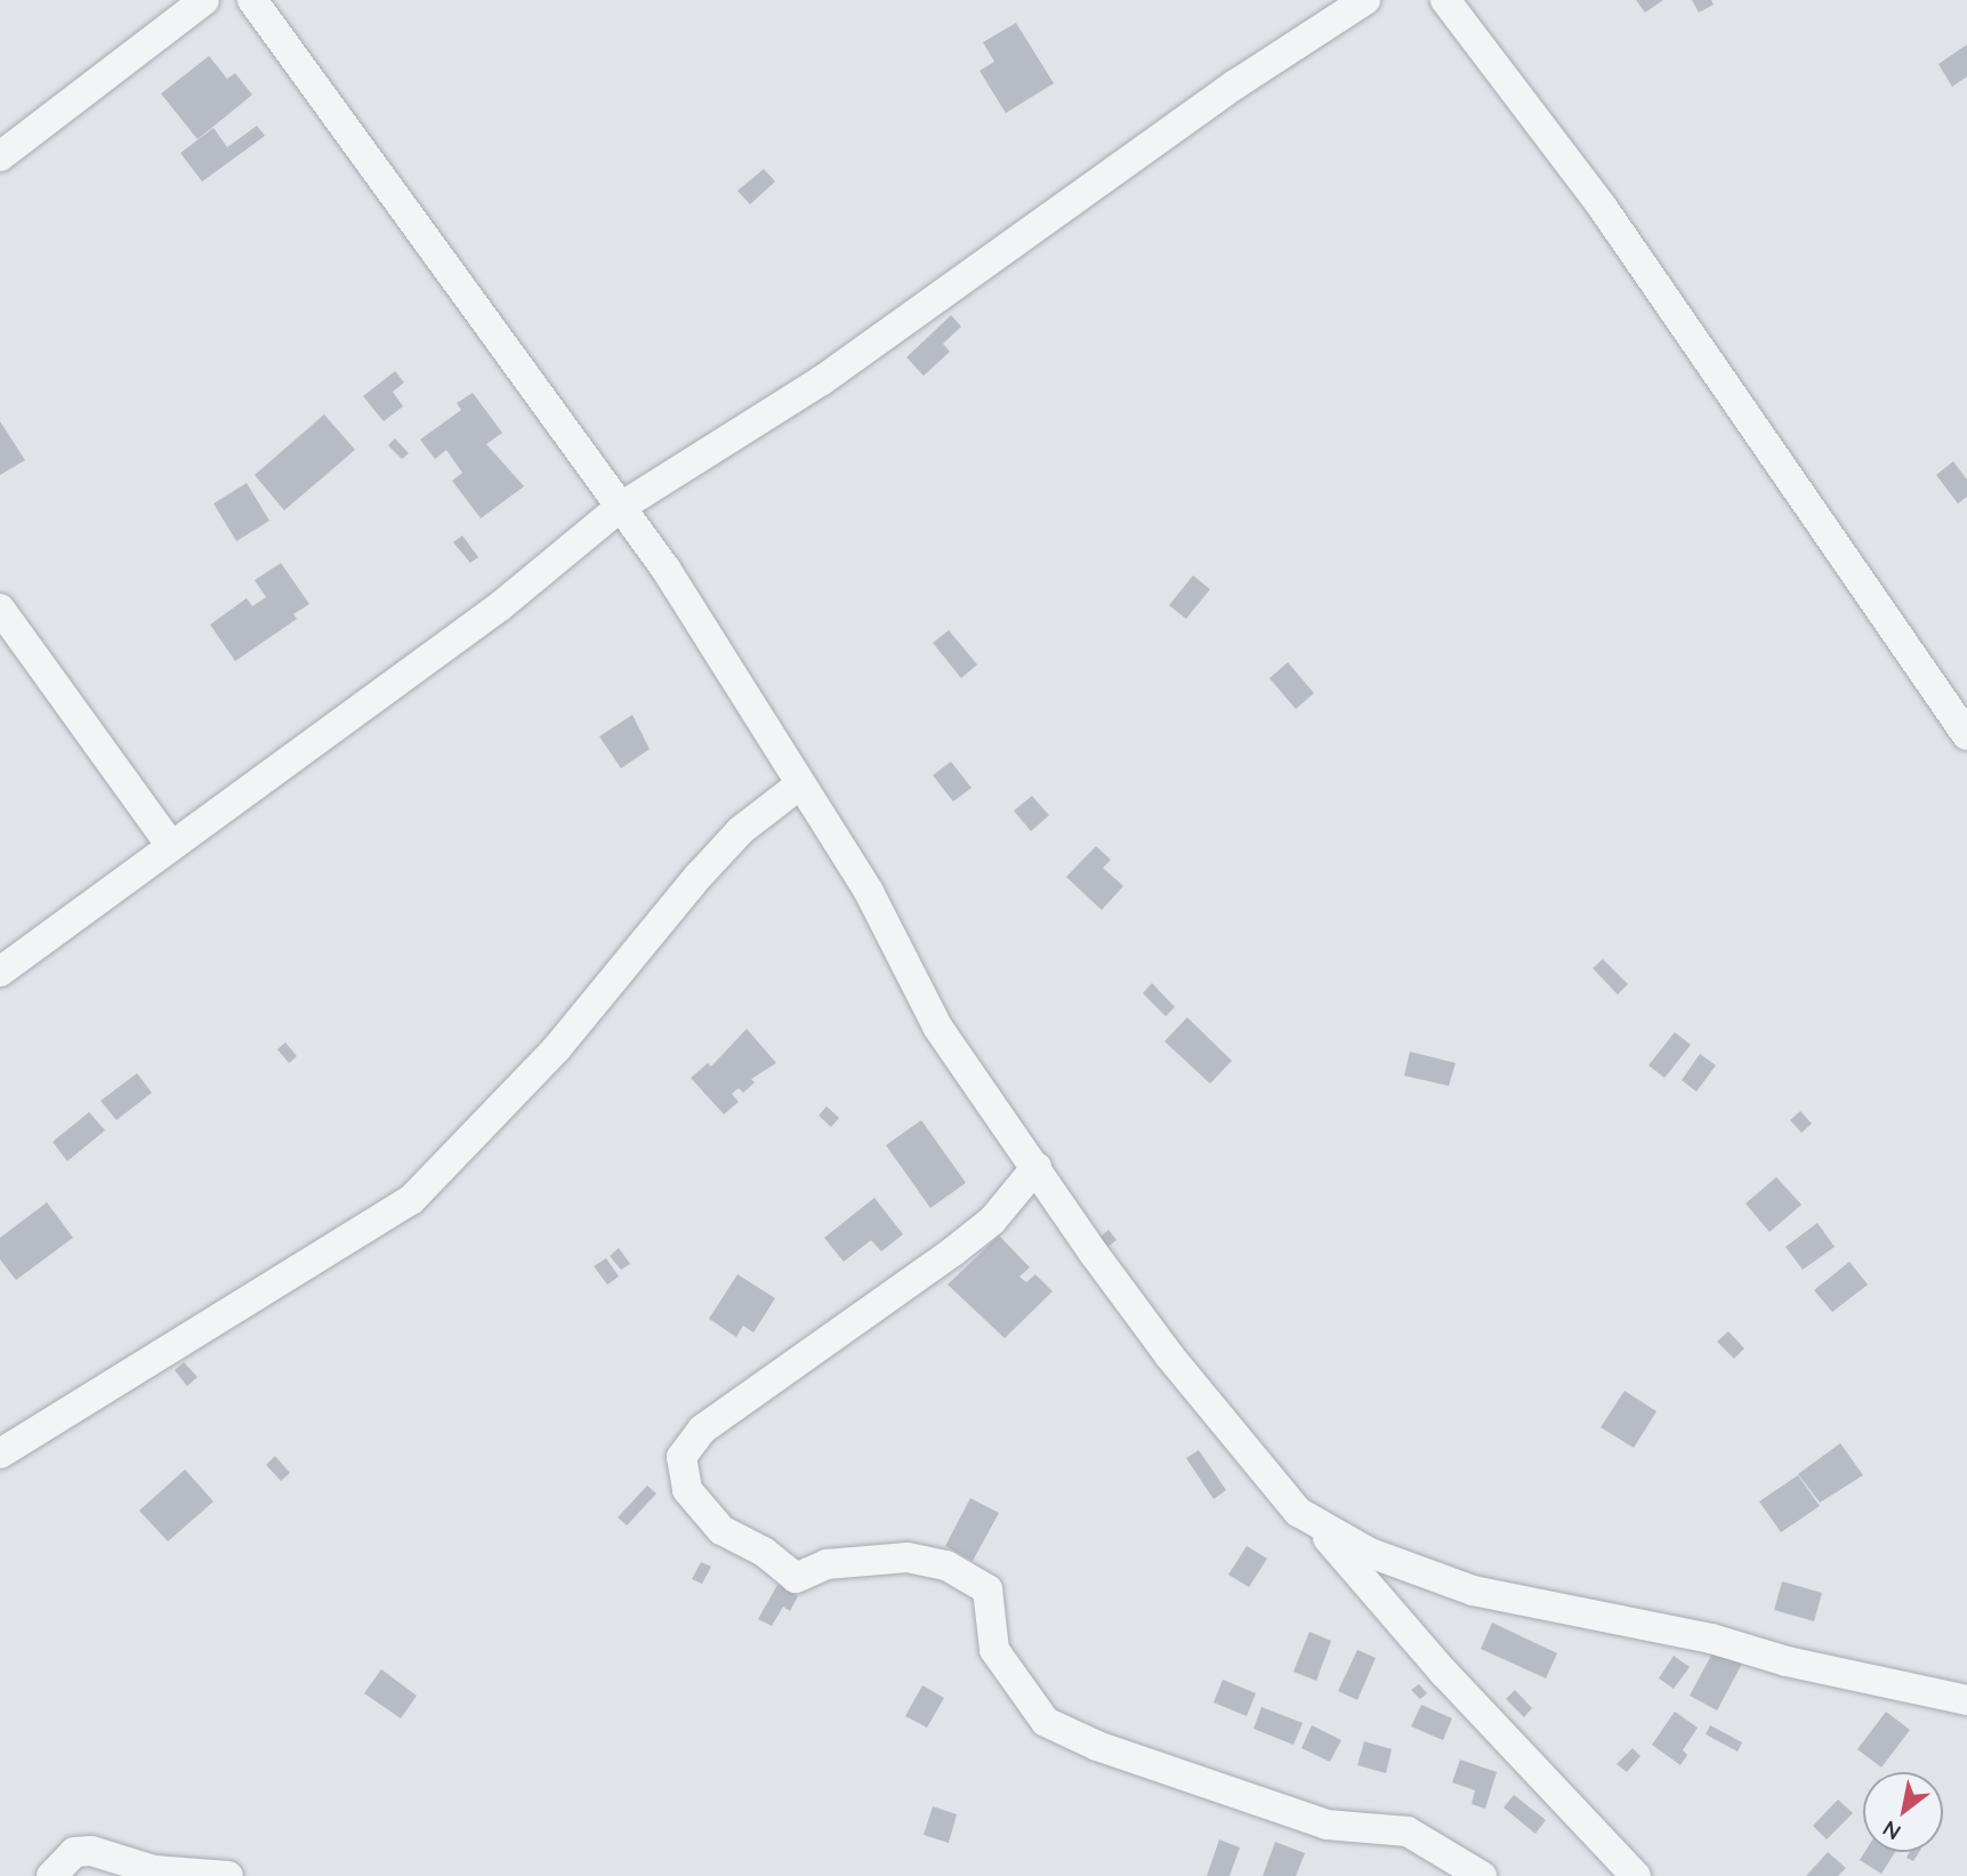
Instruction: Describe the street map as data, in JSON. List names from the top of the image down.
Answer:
{
  "north": "bottom left"
}
